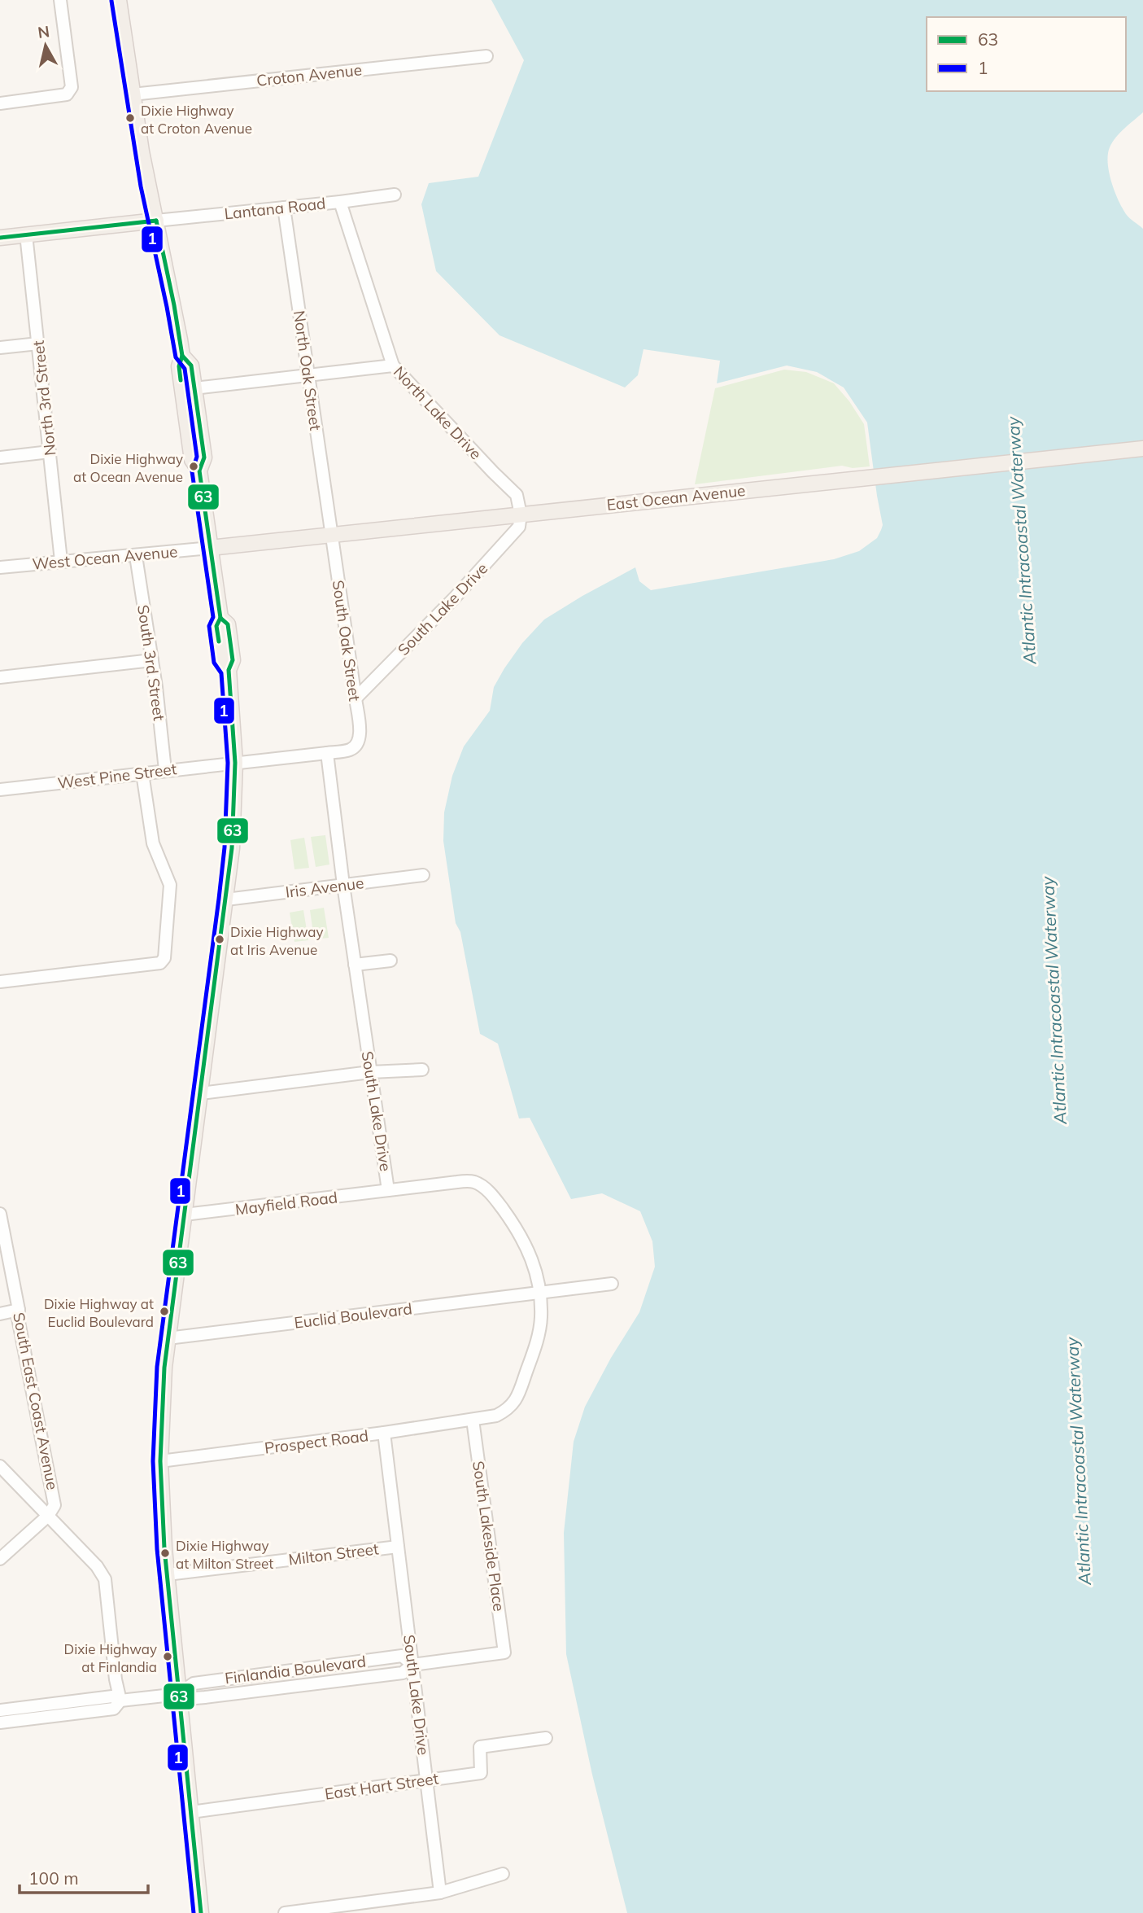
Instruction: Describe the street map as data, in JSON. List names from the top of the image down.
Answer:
{
  "streets": {
    "main road": ["East Ocean Avenue"],
    "street": [
      "Croton Avenue",
      "Lantana Road",
      "North Oak Street",
      "North 3rd Street",
      "North Lake Drive",
      "West Ocean Avenue",
      "South Lake Drive",
      "South Oak Street",
      "South 3rd Street",
      "West Pine Street",
      "Iris Avenue",
      "Mayfield Road",
      "Euclid Boulevard",
      "South East Coast Avenue",
      "Prospect Road",
      "South Lakeside Place",
      "Milton Street",
      "Finlandia Boulevard",
      "East Hart Street"
    ]
  },
  "crossings": [
    ["Lantana Road", "North Oak Street"],
    ["Lantana Road", "North Lake Drive"],
    ["North Oak Street", "East Ocean Avenue"],
    ["North Oak Street", "South Oak Street"],
    ["North 3rd Street", "West Ocean Avenue"],
    ["North Lake Drive", "East Ocean Avenue"],
    ["North Lake Drive", "South Lake Drive"],
    ["East Ocean Avenue", "West Ocean Avenue"],
    ["East Ocean Avenue", "South Lake Drive"],
    ["East Ocean Avenue", "South Oak Street"],
    ["West Ocean Avenue", "South 3rd Street"],
    ["South Lake Drive", "South Oak Street"],
    ["South Lake Drive", "West Pine Street"],
    ["South Lake Drive", "Iris Avenue"],
    ["South Lake Drive", "Mayfield Road"],
    ["South Lake Drive", "Euclid Boulevard"],
    ["South Lake Drive", "Prospect Road"],
    ["South Lake Drive", "South Lakeside Place"],
    ["South Lake Drive", "Milton Street"],
    ["South Lake Drive", "Finlandia Boulevard"],
    ["South Lake Drive", "East Hart Street"],
    ["South Oak Street", "West Pine Street"],
    ["South 3rd Street", "West Pine Street"],
    ["Prospect Road", "South Lakeside Place"],
    ["South Lakeside Place", "Finlandia Boulevard"]
  ],
  "water": ["Atlantic Intracoastal Waterway"],
  "places": [
    "Dixie Highway at Croton Avenue",
    "Dixie Highway at Ocean Avenue",
    "Dixie Highway at Iris Avenue",
    "Dixie Highway at Euclid Boulevard",
    "Dixie Highway at Milton Street",
    "Dixie Highway at Finlandia"
  ],
  "lines": ["transit line 1", "transit line 63"],
  "legend": ["63", "1"],
  "scale_bar": "100 m",
  "north": "top"
}
